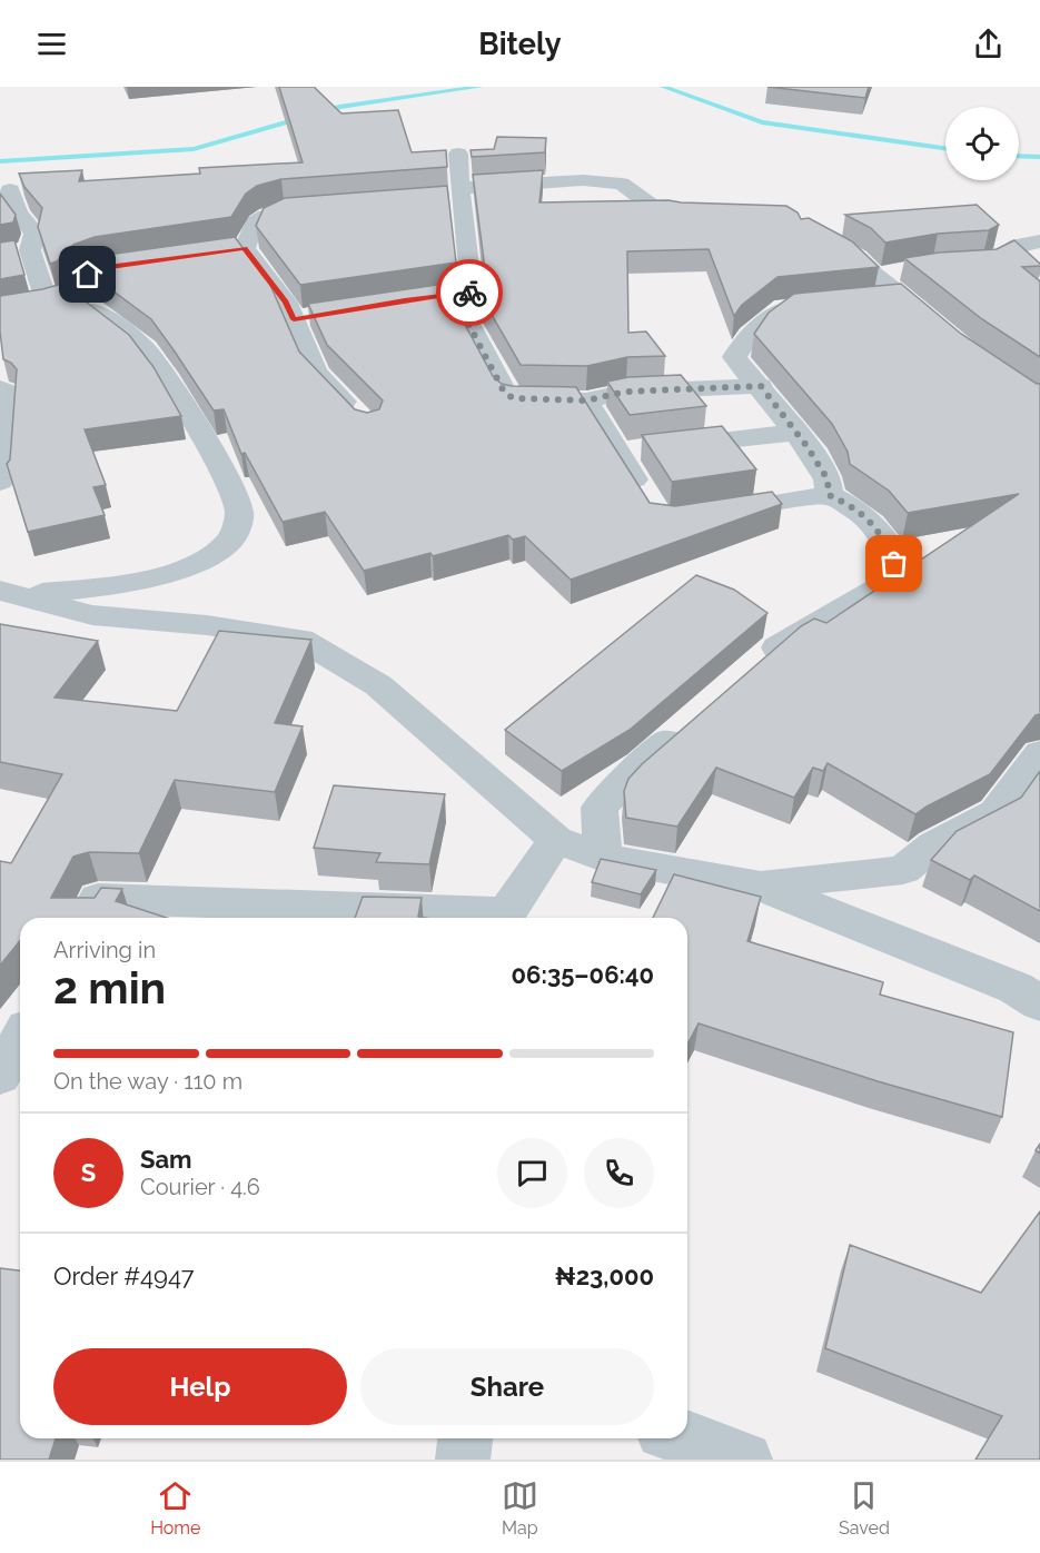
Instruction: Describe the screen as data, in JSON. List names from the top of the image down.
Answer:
{
  "page": {
    "header": "Bitely",
    "heading": ["2 min", "Arriving in", "06:35–06:40"],
    "panel": [
      "Sam",
      "Courier · 4.6",
      "Order #4947",
      "₦23,000"
    ],
    "bar": "On the way · 110 m",
    "round": "S",
    "buttons": ["Help", "Share"],
    "tabs": ["Home", "Map", "Saved"]
  }
}
